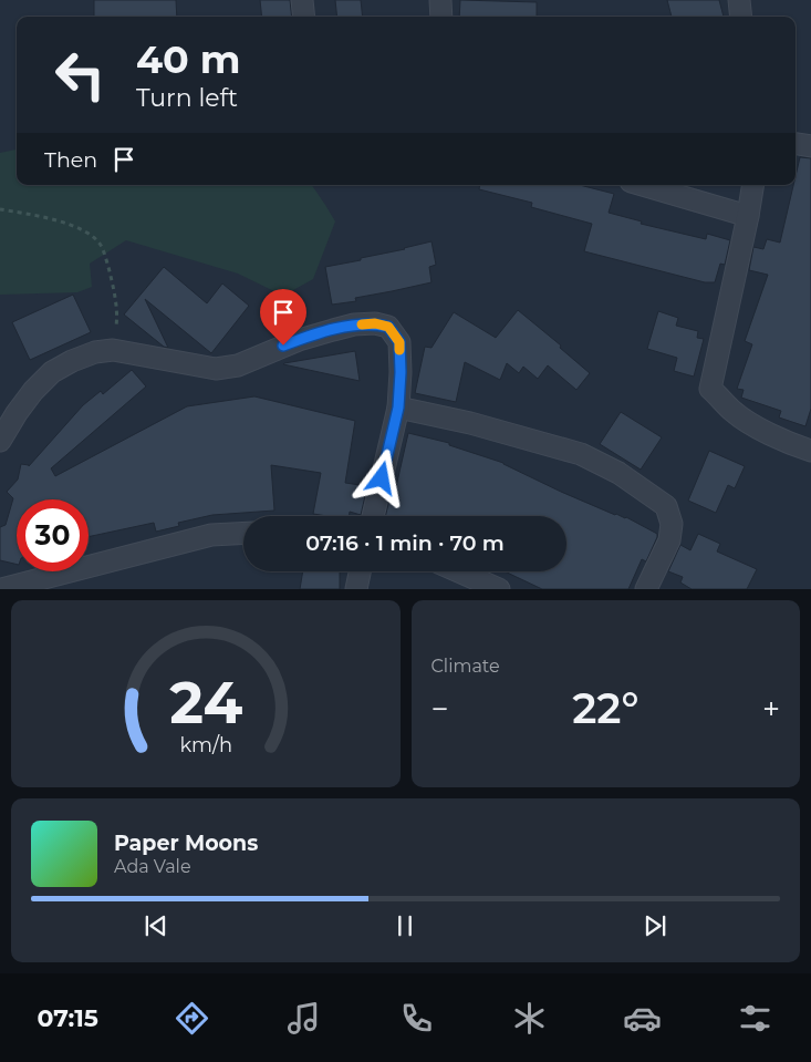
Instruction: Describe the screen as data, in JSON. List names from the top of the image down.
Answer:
{
  "page": {
    "turn": ["40 m", "Turn left"],
    "then": "Then",
    "limit": "30",
    "trip": "07:16 · 1 min · 70 m",
    "tile": "Climate",
    "heat": ["−", "22°", "+"],
    "song": ["Paper Moons", "Ada Vale"],
    "tabs": "07:15",
    "gauge": ["24", "km/h"]
  }
}
